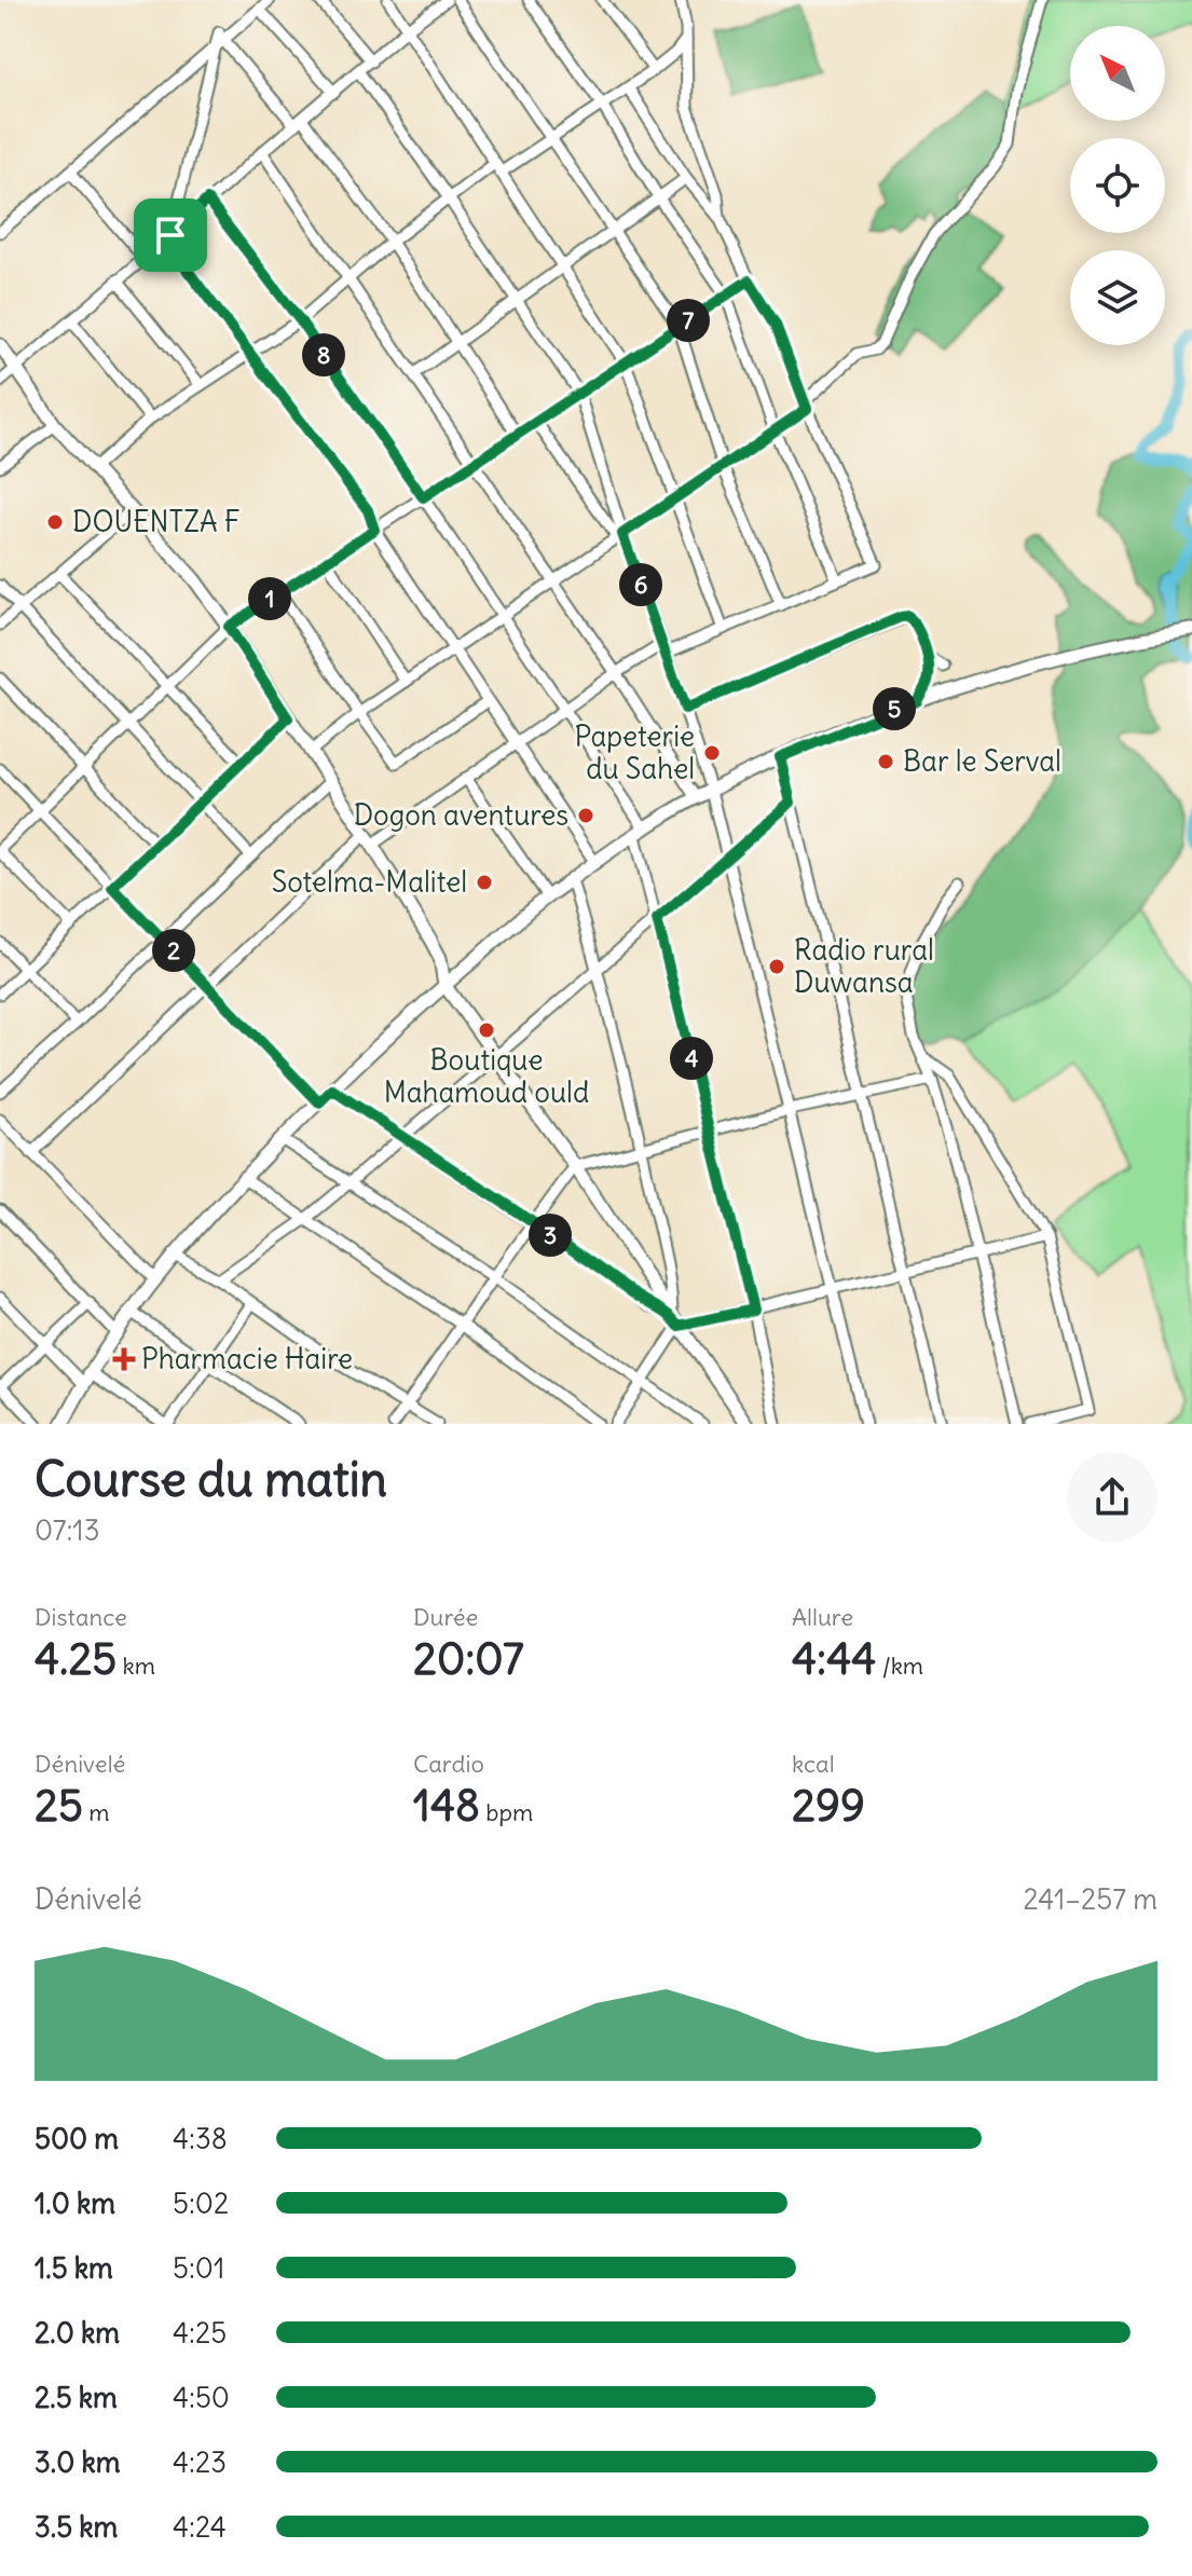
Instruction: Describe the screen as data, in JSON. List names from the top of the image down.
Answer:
{
  "places": {
    "other": [
      "DOUENTZA F",
      "Papeterie du Sahel",
      "Bar le Serval",
      "Dogon aventures",
      "Sotelma-Malitel",
      "Radio rural Duwansa",
      "Boutique Mahamoud ould"
    ],
    "health": ["Pharmacie Haire"]
  },
  "north": "top left",
  "page": {
    "pins": [
      "7",
      "8",
      "6",
      "1",
      "5",
      "2",
      "4",
      "3"
    ],
    "heading": ["Course du matin", "07:13"],
    "stats": [
      ["Distance", "4.25 km"],
      ["Durée", "20:07"],
      ["Allure", "4:44 /km"],
      ["Dénivelé", "25 m"],
      ["Cardio", "148 bpm"],
      ["kcal", "299"]
    ],
    "chart": ["Dénivelé", "241–257 m"],
    "list": [
      {
        "name": "500 m",
        "note": "4:38"
      },
      {
        "name": "1.0 km",
        "note": "5:02"
      },
      {
        "name": "1.5 km",
        "note": "5:01"
      },
      {
        "name": "2.0 km",
        "note": "4:25"
      },
      {
        "name": "2.5 km",
        "note": "4:50"
      },
      {
        "name": "3.0 km",
        "note": "4:23"
      },
      {
        "name": "3.5 km",
        "note": "4:24"
      }
    ]
  }
}
